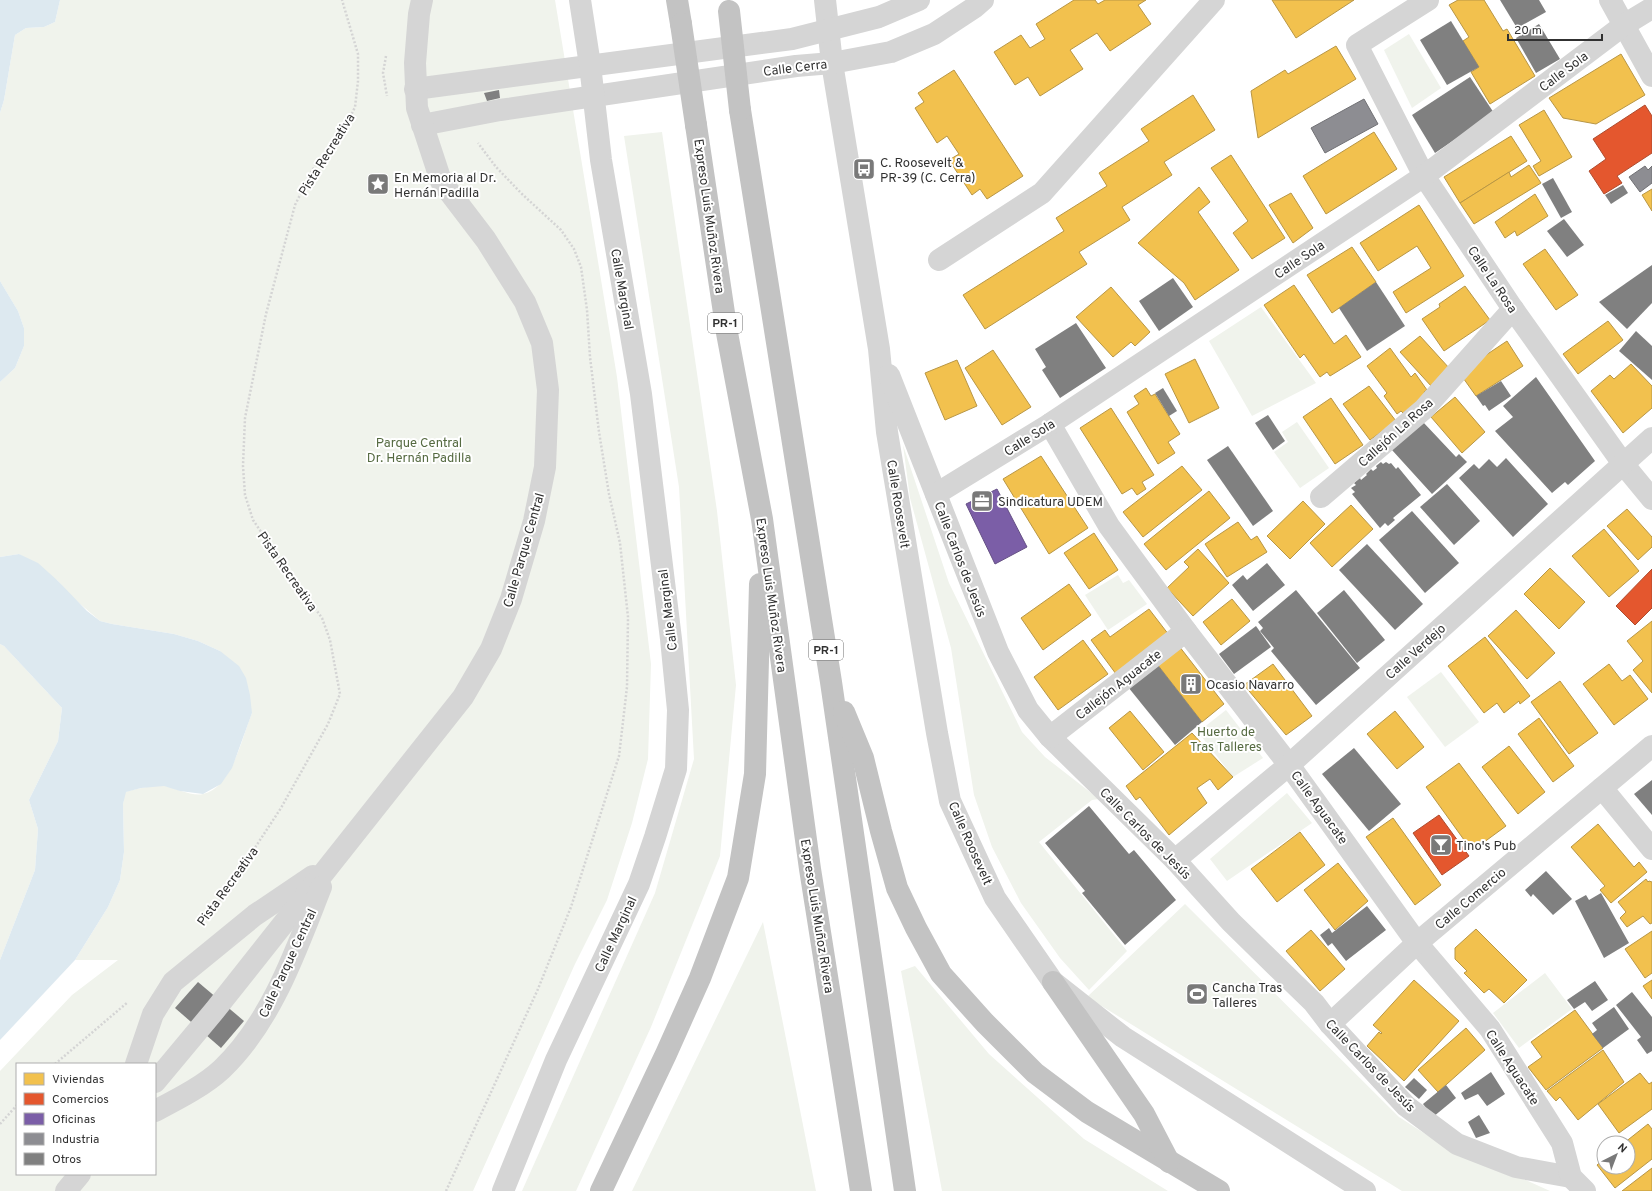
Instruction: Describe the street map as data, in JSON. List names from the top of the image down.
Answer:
{
  "streets": {
    "highway": ["Expreso Luis Muñoz Rivera", "PR-1"],
    "street": [
      "Calle Cerra",
      "Calle Sola",
      "Calle La Rosa",
      "Calle Marginal",
      "Callejón La Rosa",
      "Calle Roosevelt",
      "Calle Parque Central",
      "Calle Carlos de Jesús",
      "Calle Verdejo",
      "Callejón Aguacate",
      "Calle Aguacate",
      "Calle Comercio"
    ],
    "path": ["Pista Recreativa"]
  },
  "crossings": [
    ["Calle Cerra", "Calle Marginal"],
    ["Calle Cerra", "Calle Roosevelt"],
    ["Calle Cerra", "Calle Parque Central"],
    ["Calle Sola", "Calle La Rosa"],
    ["Calle Sola", "Calle Carlos de Jesús"],
    ["Calle Sola", "Calle Aguacate"],
    ["Calle La Rosa", "Callejón La Rosa"],
    ["Calle La Rosa", "Calle Verdejo"],
    ["Calle Roosevelt", "Calle Carlos de Jesús"],
    ["Calle Carlos de Jesús", "Calle Verdejo"],
    ["Calle Carlos de Jesús", "Callejón Aguacate"],
    ["Calle Carlos de Jesús", "Calle Aguacate"],
    ["Calle Carlos de Jesús", "Calle Comercio"],
    ["Calle Verdejo", "Calle Aguacate"],
    ["Callejón Aguacate", "Calle Aguacate"],
    ["Calle Aguacate", "Calle Comercio"]
  ],
  "parks": ["Parque Central Dr. Hernán Padilla", "Huerto de Tras Talleres"],
  "places": {
    "bus stop": ["C. Roosevelt & PR-39 (C. Cerra)"],
    "place": ["En Memoria al Dr. Hernán Padilla"],
    "office": ["Sindicatura UDEM"],
    "building": ["Ocasio Navarro"],
    "bar": ["Tino's Pub"],
    "sports": ["Cancha Tras Talleres"]
  },
  "legend": [
    "Viviendas",
    "Comercios",
    "Oficinas",
    "Industria",
    "Otros"
  ],
  "scale_bar": "20 m",
  "north": "top right"
}
